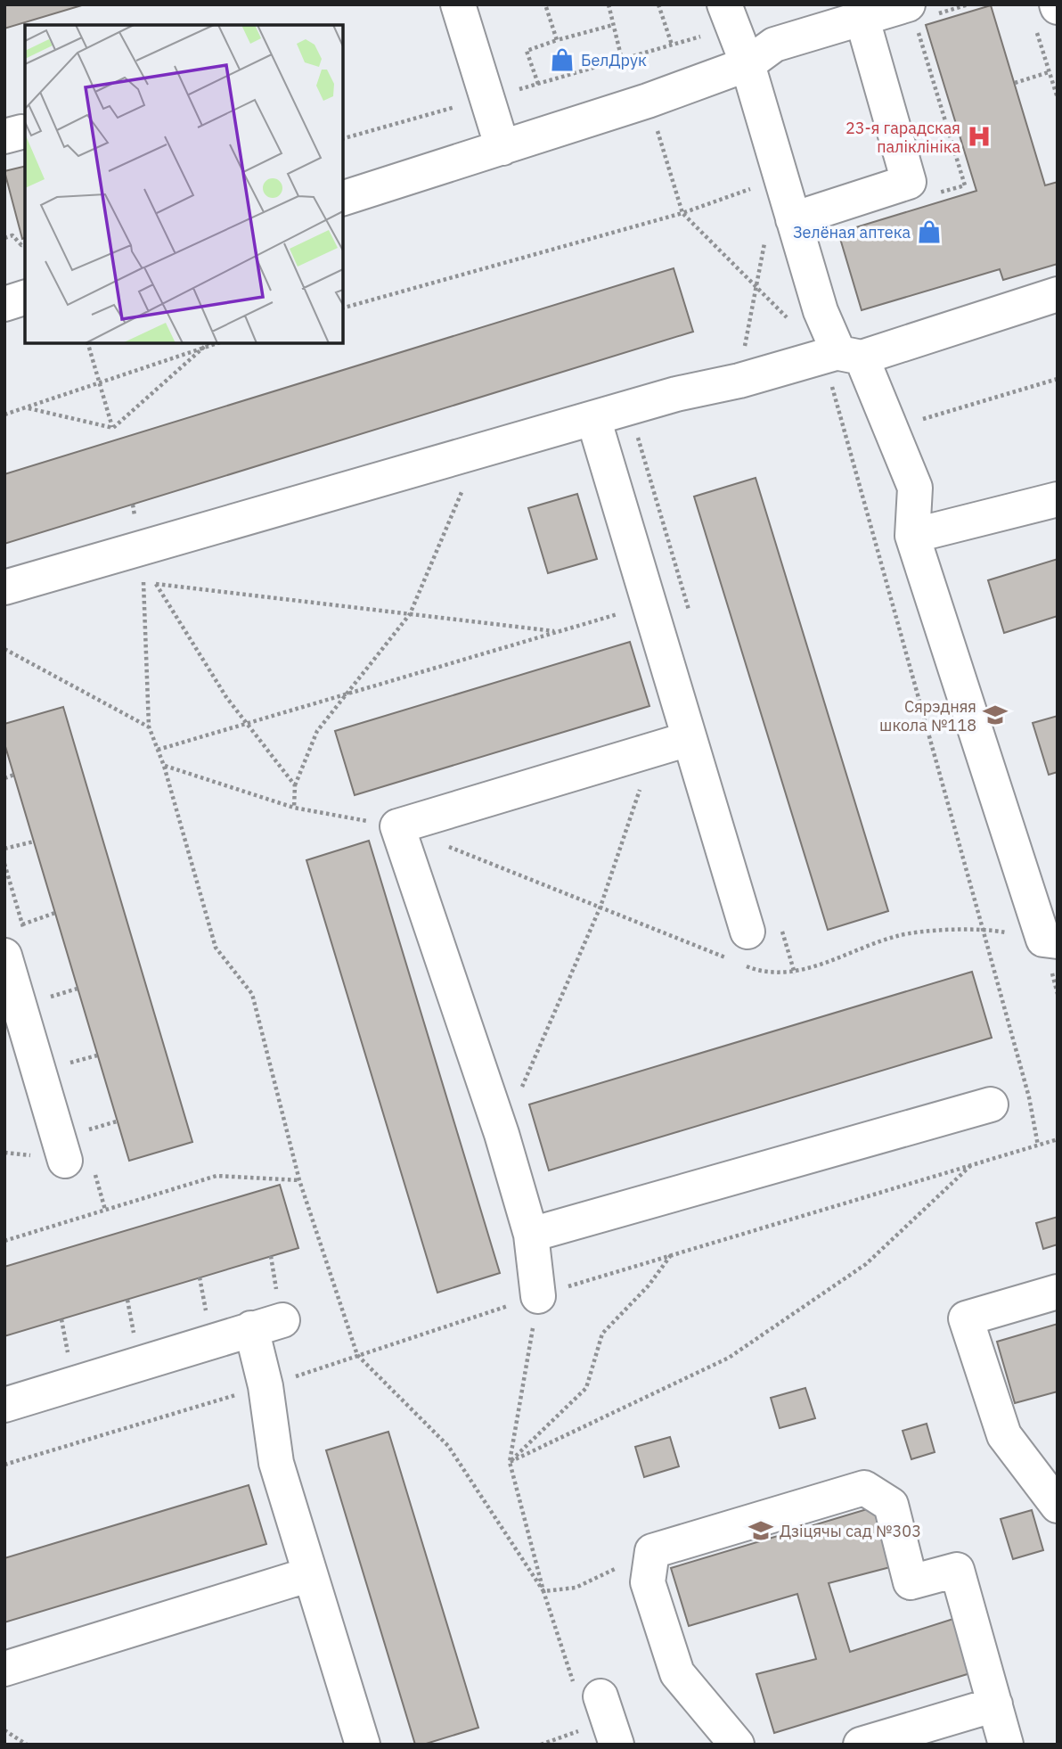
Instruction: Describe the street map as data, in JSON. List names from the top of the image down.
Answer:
{
  "places": {
    "shop": ["БелДрук", "Зелёная аптека"],
    "hospital": ["23-я гарадская паліклініка"],
    "school or university": ["Сярэдняя школа №118", "Дзіцячы сад №303"]
  }
}
